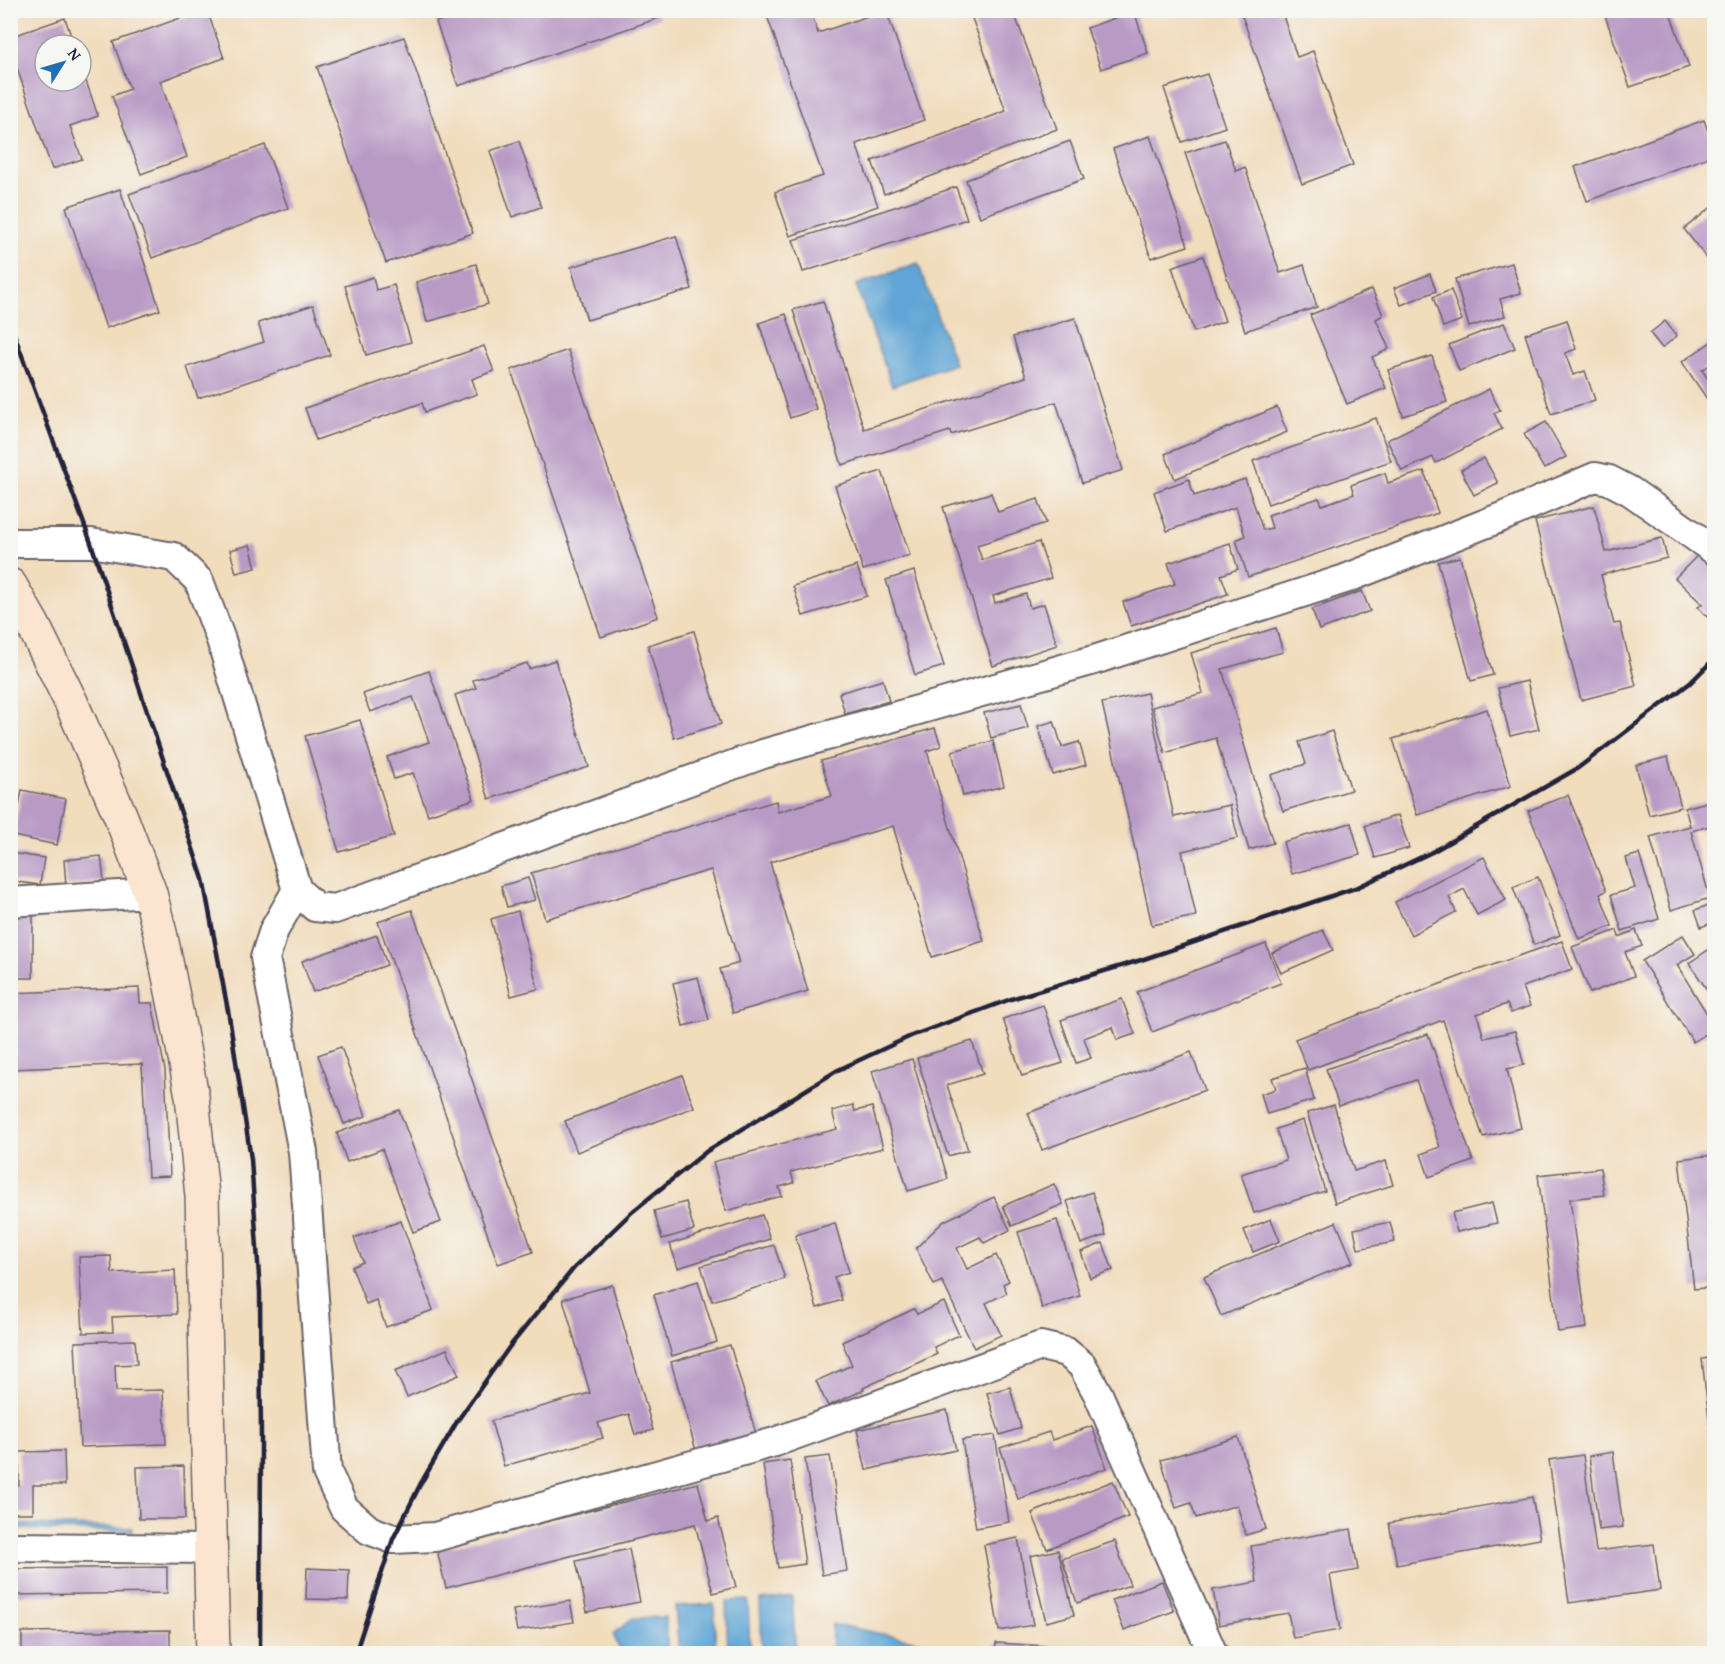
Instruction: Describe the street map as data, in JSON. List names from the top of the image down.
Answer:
{
  "north": "top right"
}
